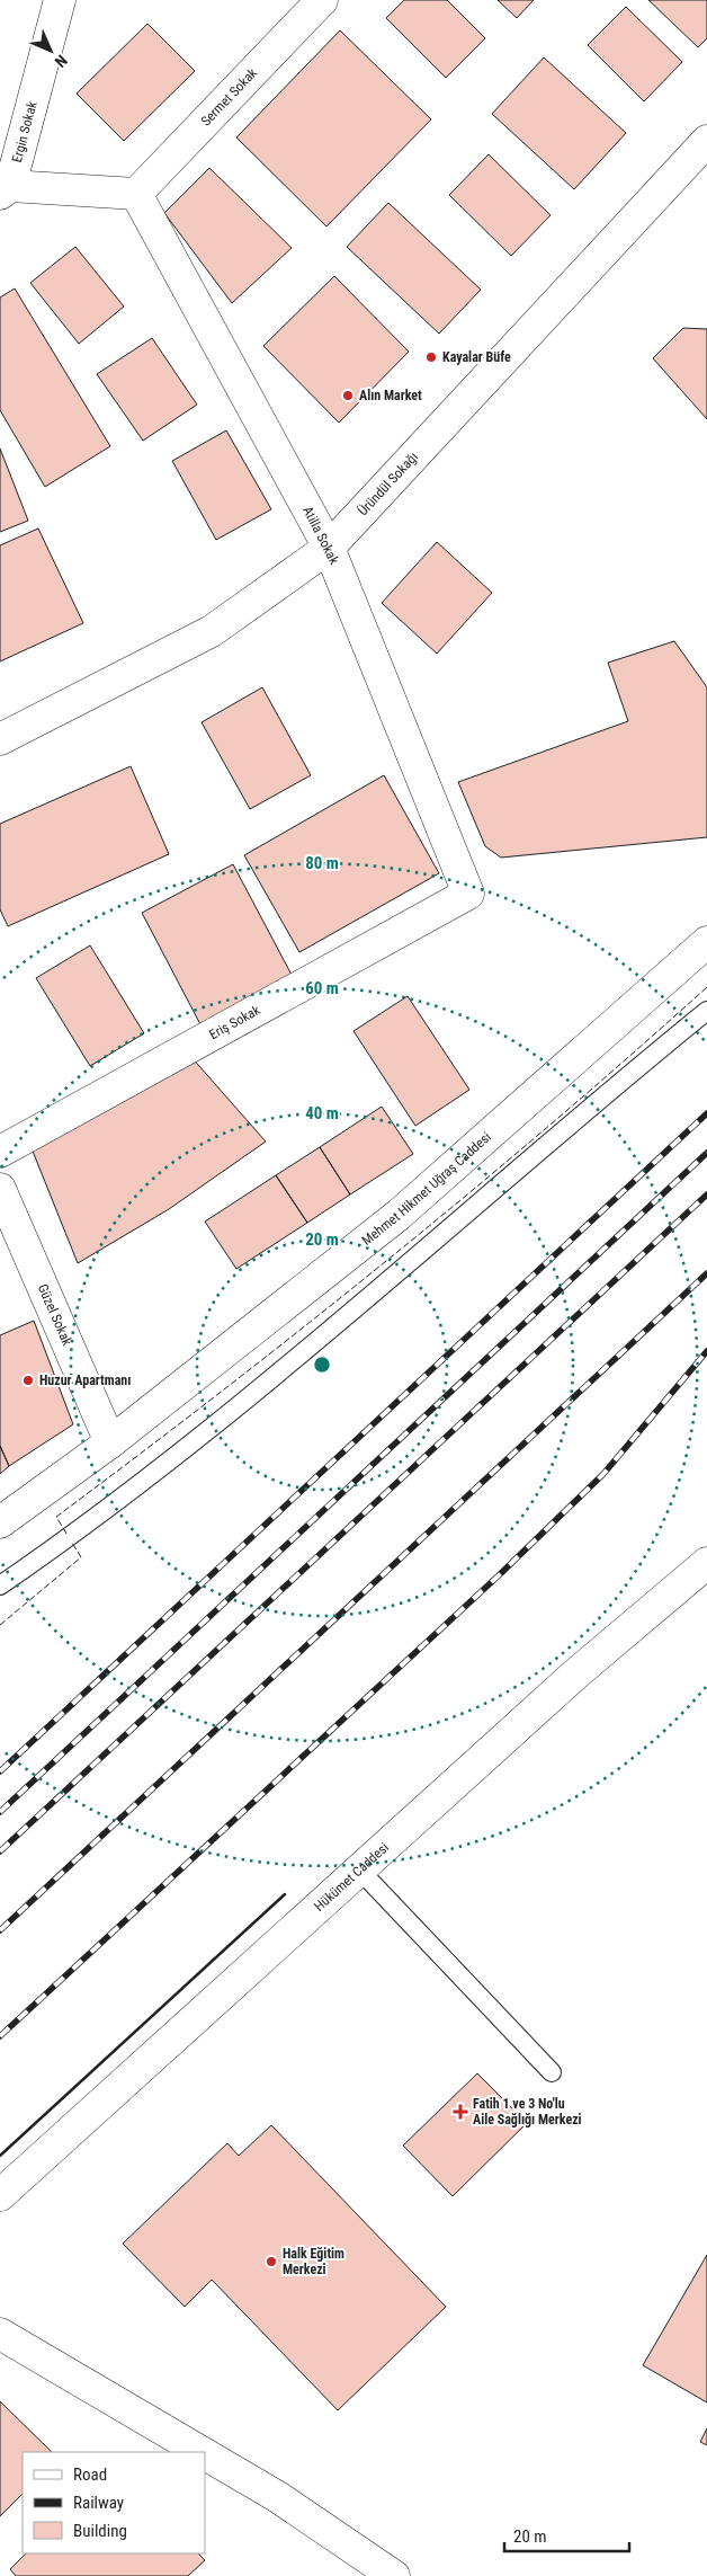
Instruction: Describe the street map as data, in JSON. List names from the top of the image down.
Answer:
{
  "streets": {
    "street": [
      "Sermet Sokak",
      "Ergin Sokak",
      "Üründül Sokağı",
      "Atilla Sokak",
      "Eriş Sokak",
      "Mehmet Hikmet Uğraş Caddesi",
      "Güzel Sokak",
      "Hükümet Caddesi"
    ]
  },
  "crossings": [
    ["Sermet Sokak", "Atilla Sokak"],
    ["Üründül Sokağı", "Atilla Sokak"],
    ["Atilla Sokak", "Eriş Sokak"],
    ["Mehmet Hikmet Uğraş Caddesi", "Güzel Sokak"]
  ],
  "places": {
    "other": [
      "Kayalar Büfe",
      "Alın Market",
      "Huzur Apartmanı",
      "Halk Eğitim Merkezi"
    ],
    "health": ["Fatih 1 ve 3 No'lu Aile Sağlığı Merkezi"]
  },
  "legend": ["Road", "Railway", "Building"],
  "scale_bar": "20 m",
  "north": "bottom right",
  "rings": [
    "80 m",
    "60 m",
    "40 m",
    "20 m"
  ]
}
